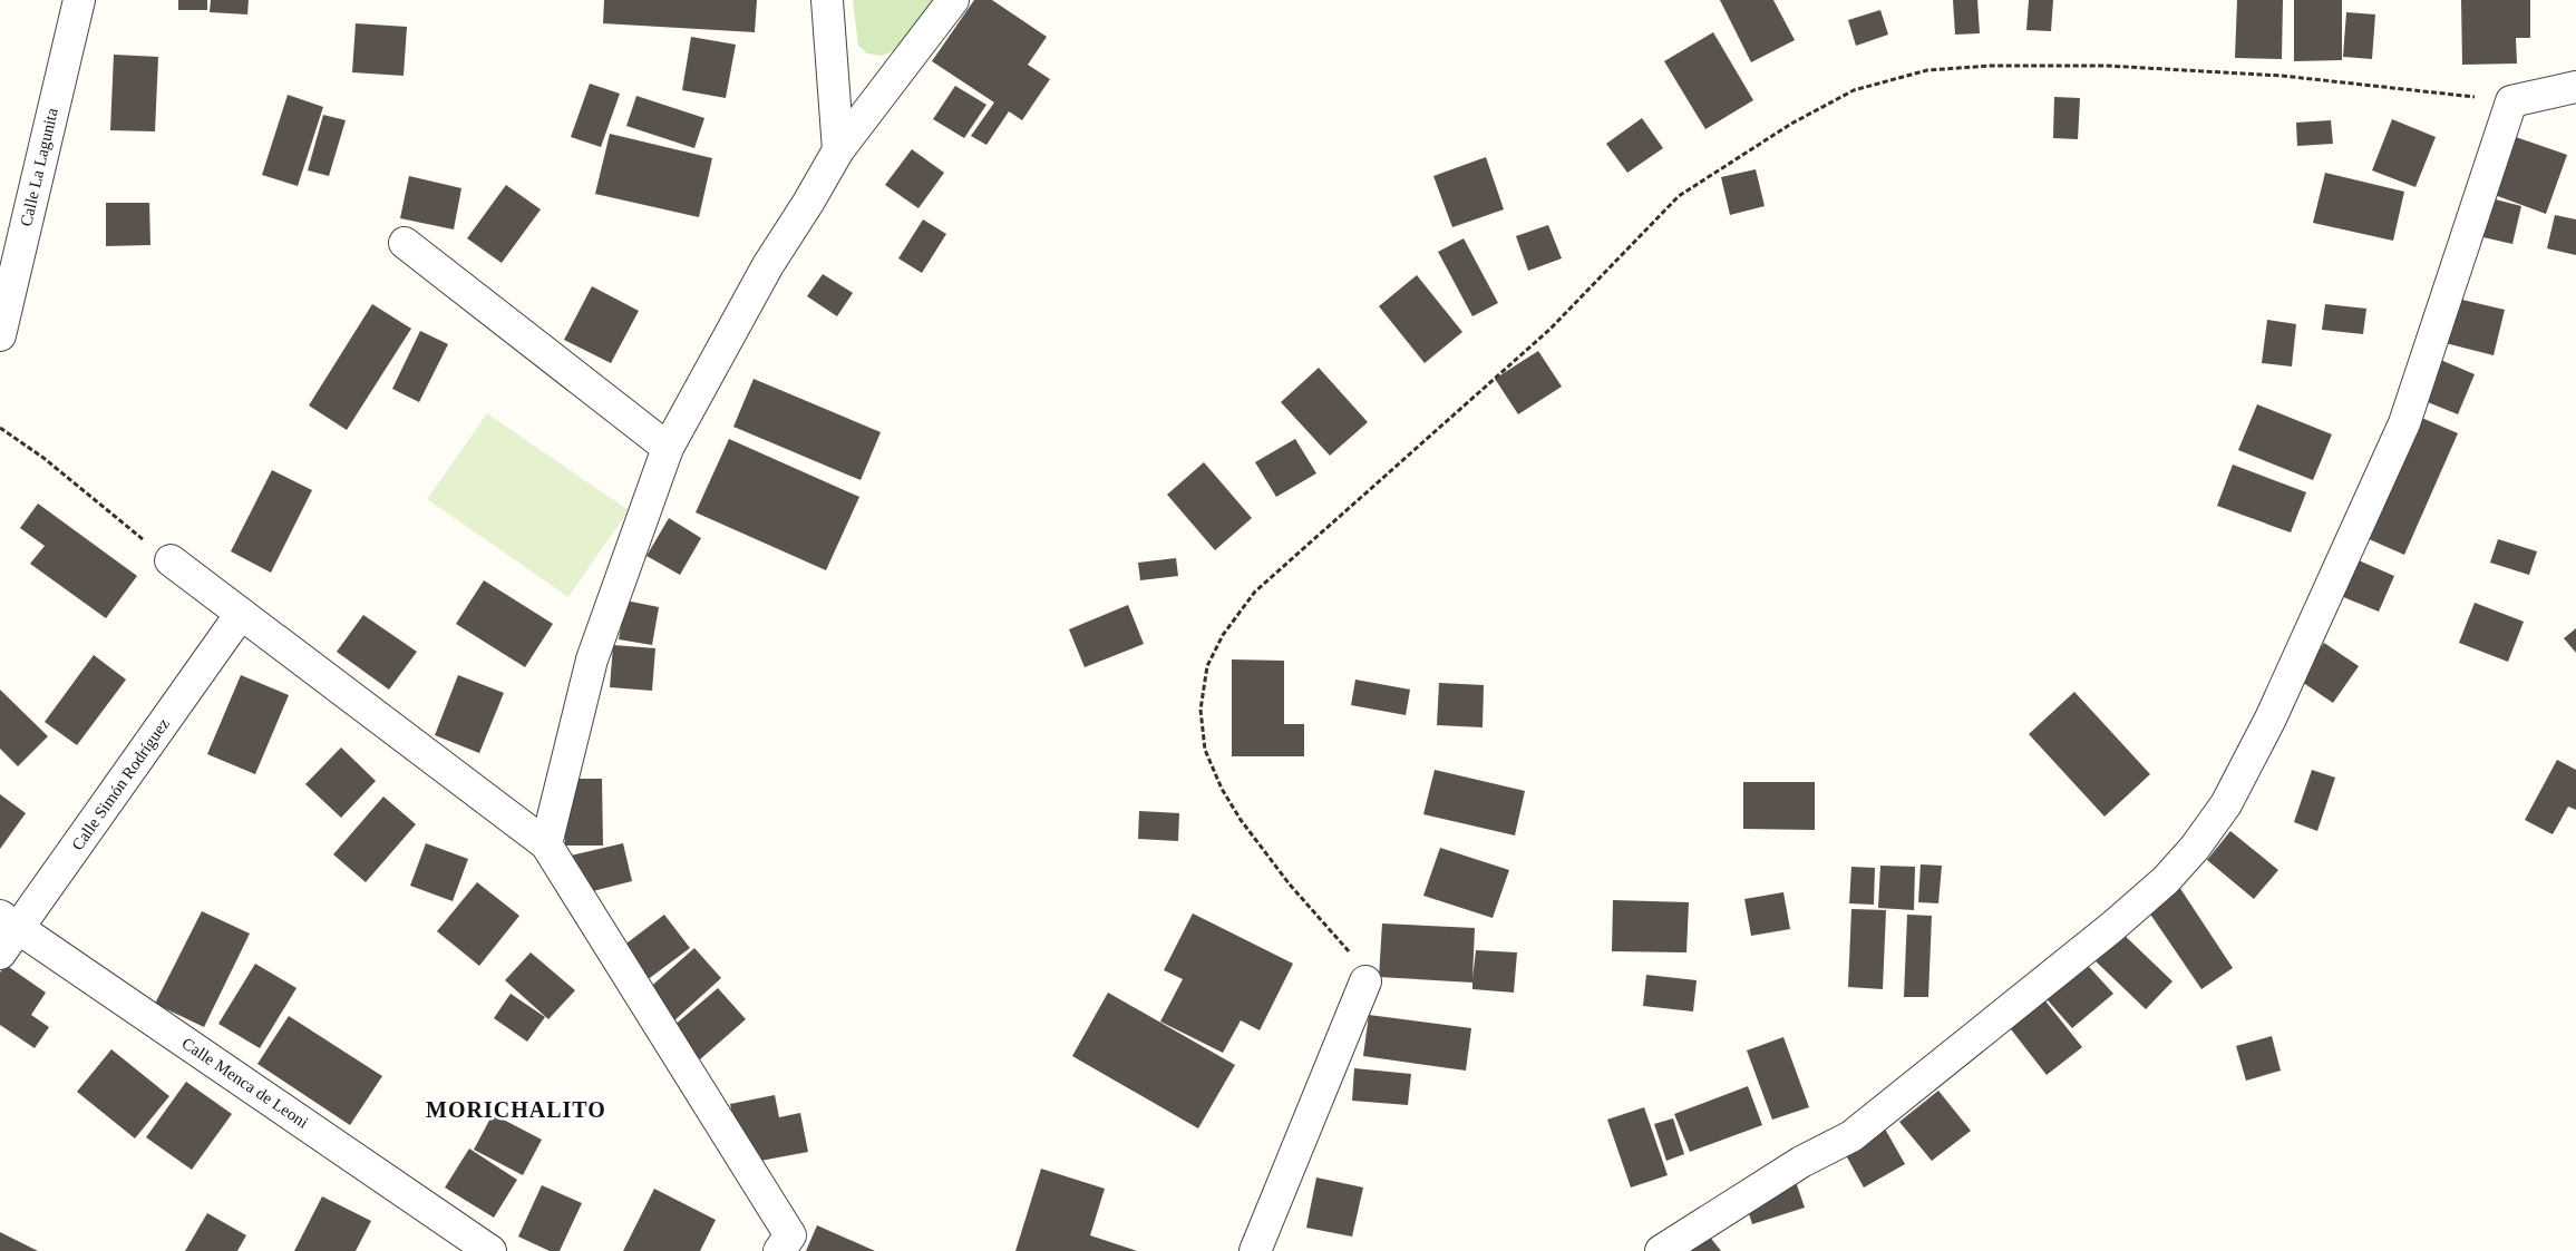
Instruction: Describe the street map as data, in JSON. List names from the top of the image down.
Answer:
{
  "streets": {
    "street": ["Calle La Lagunita", "Calle Simón Rodríguez", "Calle Menca de Leoni"]
  },
  "crossings": [
    ["Calle Simón Rodríguez", "Calle Menca de Leoni"]
  ],
  "districts": ["MORICHALITO"]
}
